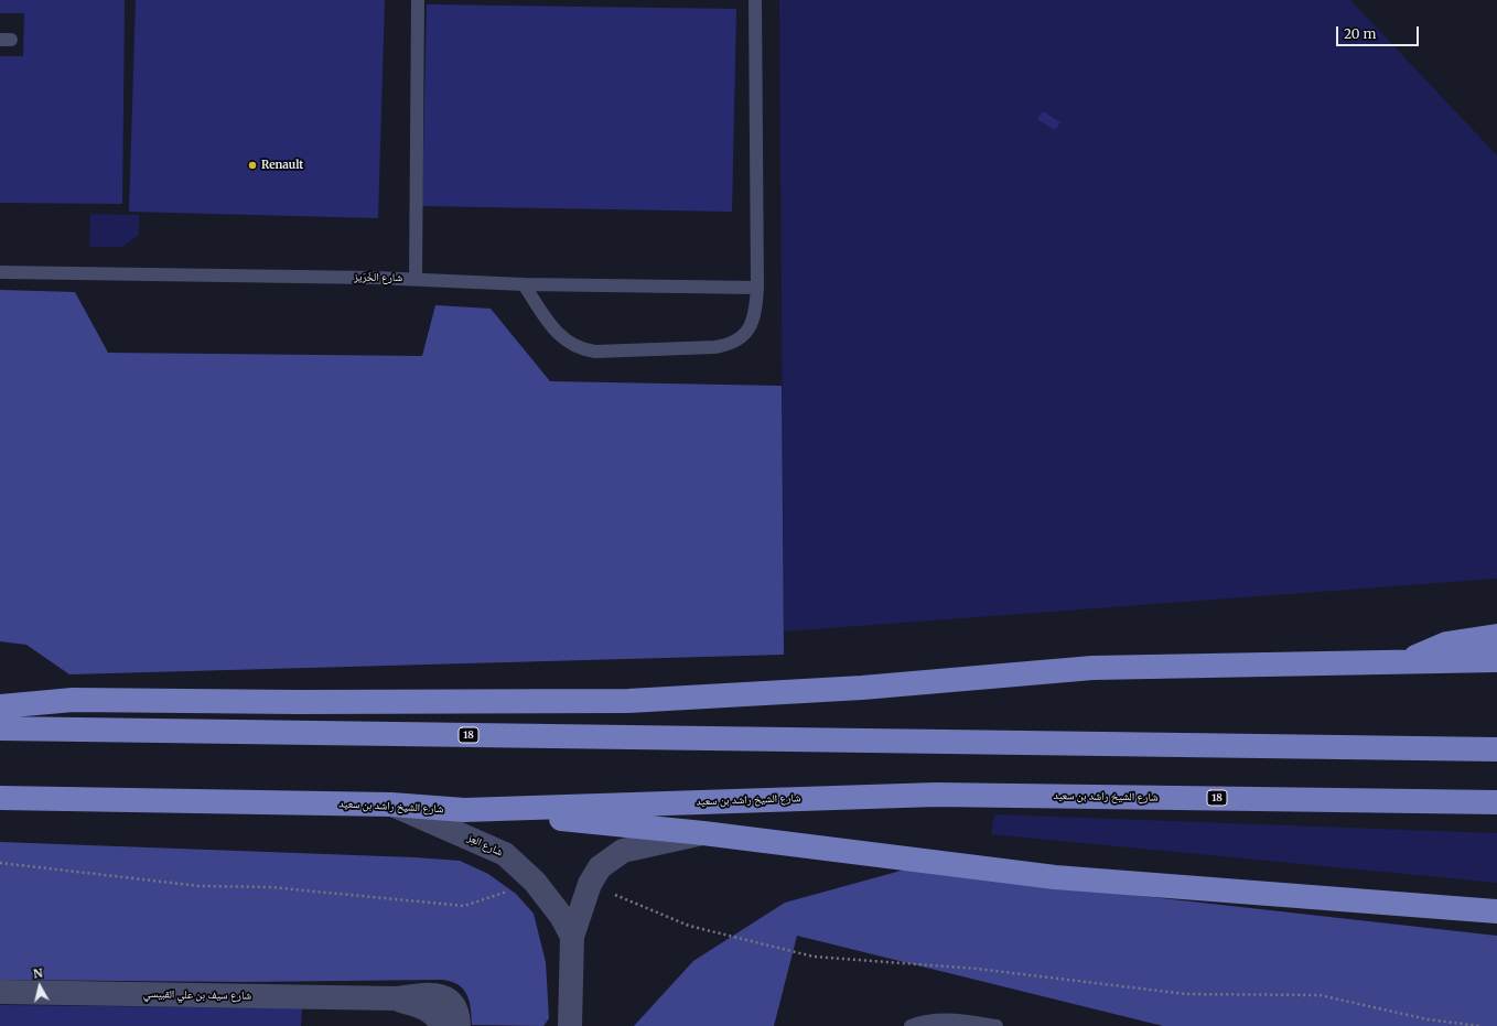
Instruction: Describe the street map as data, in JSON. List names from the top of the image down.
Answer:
{
  "streets": {
    "main road": ["18", "شارع الشيخ راشد بن سعيد"],
    "street": ["شارع العِز", "شارع سيف بن علي القبيسي"],
    "lane": ["شارع الخّرَيز"]
  },
  "crossings": [
    ["شارع الشيخ راشد بن سعيد", "شارع العِز"]
  ],
  "places": ["Renault"],
  "scale_bar": "20 m",
  "north": "top"
}
